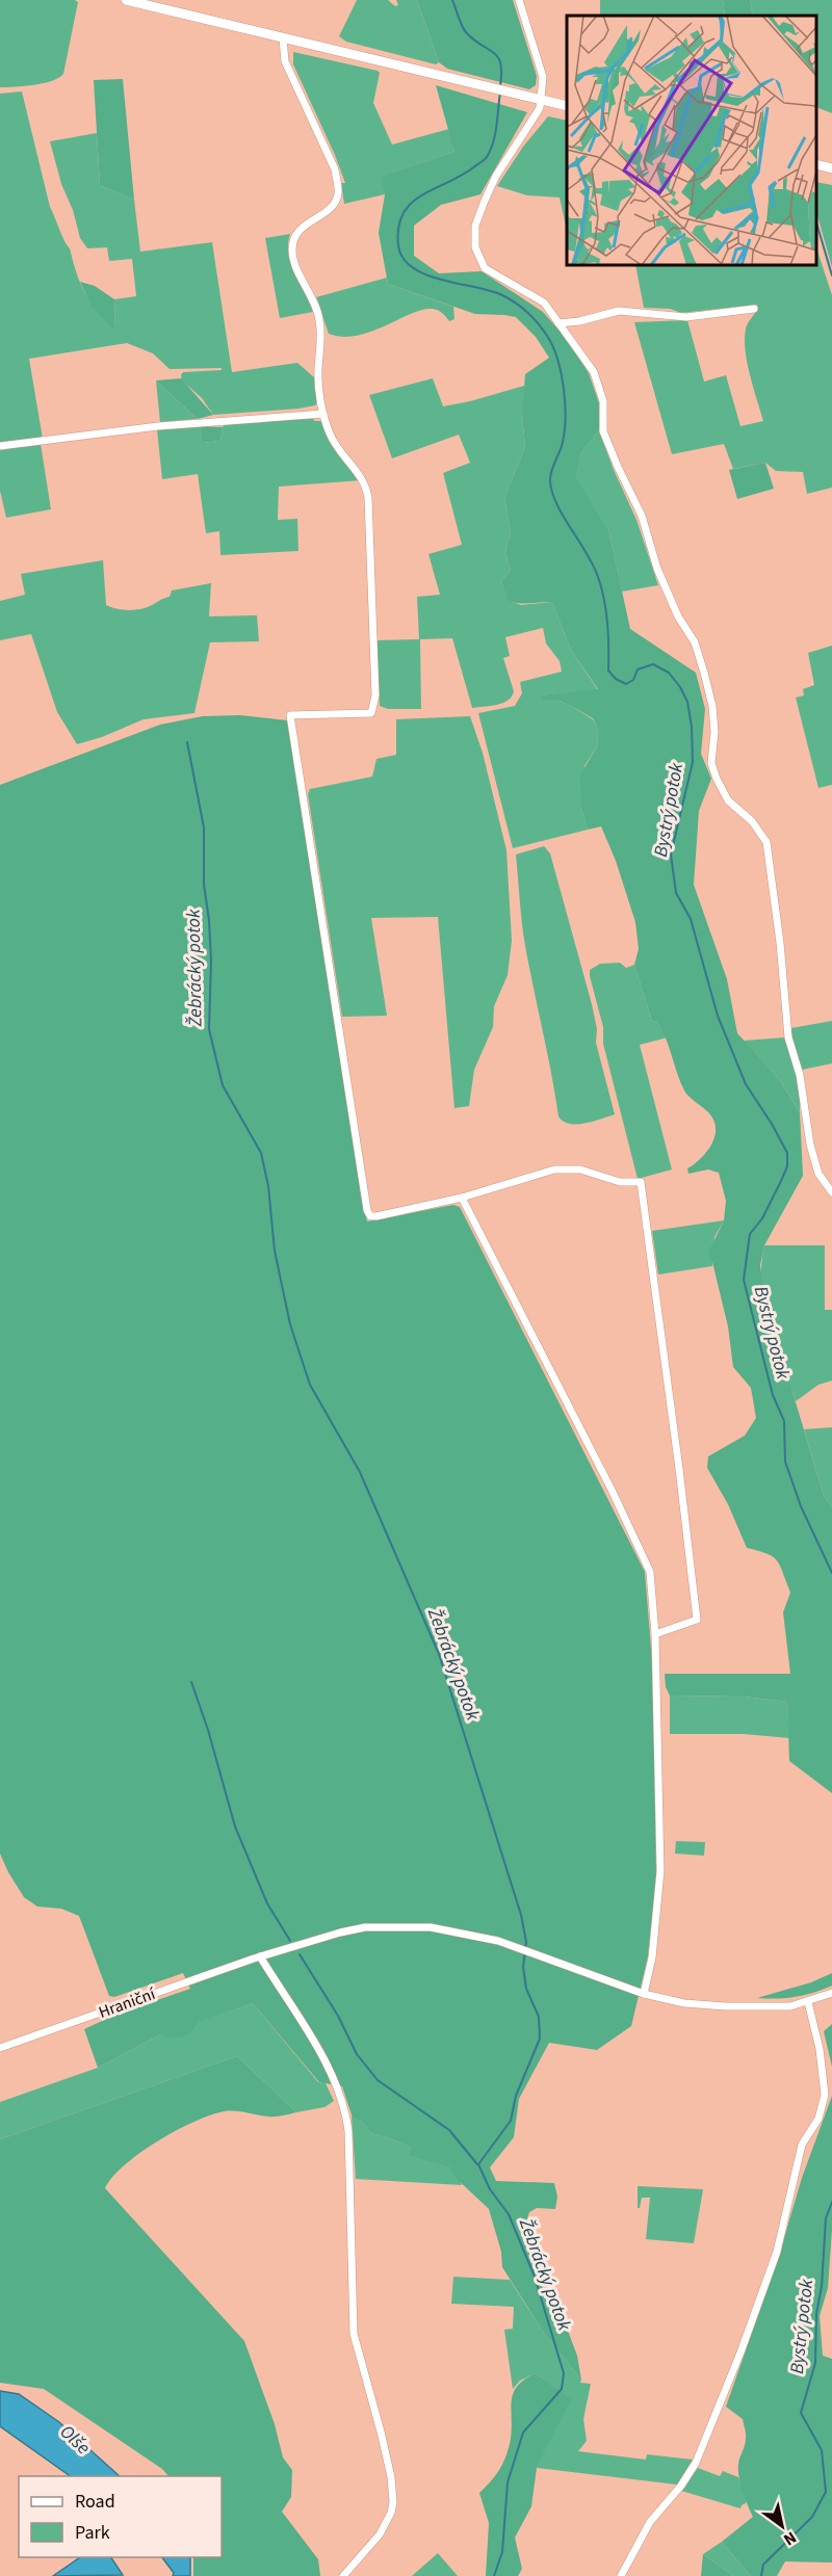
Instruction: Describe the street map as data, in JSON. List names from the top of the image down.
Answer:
{
  "streets": {
    "street": ["Hraniční"]
  },
  "water": ["Bystrý potok", "Žebrácký potok", "Olše"],
  "legend": ["Road", "Park"],
  "north": "bottom right"
}
